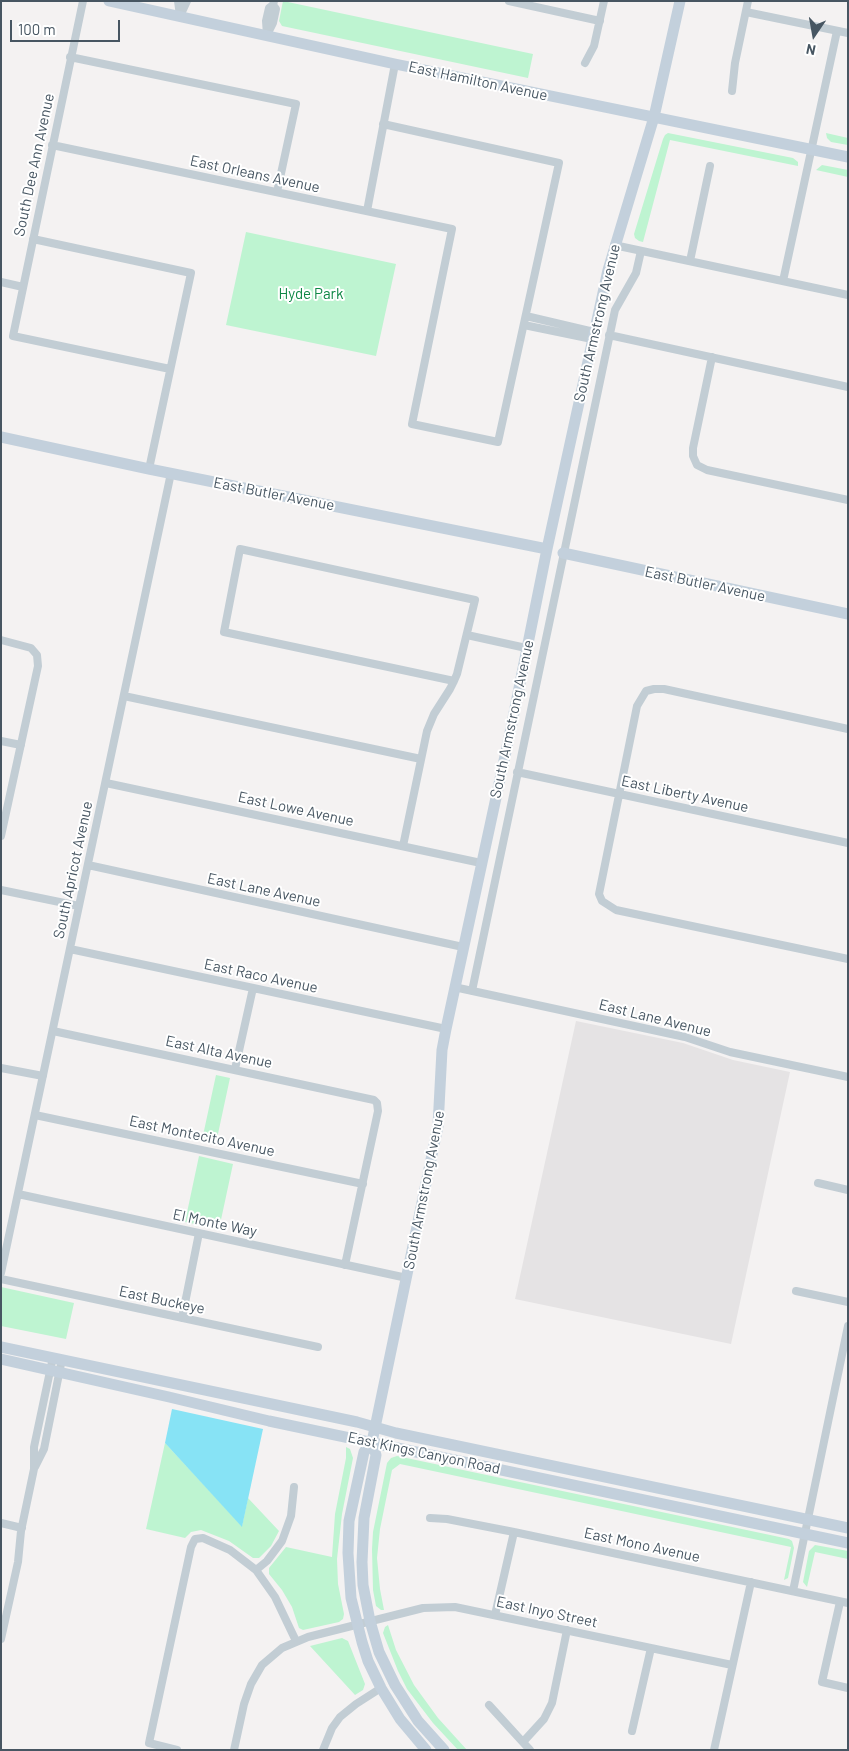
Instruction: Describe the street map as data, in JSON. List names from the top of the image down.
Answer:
{
  "streets": {
    "street": [
      "East Hamilton Avenue",
      "South Dee Ann Avenue",
      "East Orleans Avenue",
      "South Armstrong Avenue",
      "East Butler Avenue",
      "East Liberty Avenue",
      "East Lowe Avenue",
      "South Apricot Avenue",
      "East Lane Avenue",
      "East Raco Avenue",
      "East Alta Avenue",
      "East Montecito Avenue",
      "El Monte Way",
      "East Buckeye",
      "East Kings Canyon Road",
      "East Mono Avenue",
      "East Inyo Street"
    ]
  },
  "crossings": [
    ["East Hamilton Avenue", "South Armstrong Avenue"],
    ["South Dee Ann Avenue", "East Orleans Avenue"],
    ["South Armstrong Avenue", "East Butler Avenue"],
    ["South Armstrong Avenue", "East Liberty Avenue"],
    ["South Armstrong Avenue", "East Lowe Avenue"],
    ["South Armstrong Avenue", "East Lane Avenue"],
    ["South Armstrong Avenue", "East Raco Avenue"],
    ["South Armstrong Avenue", "El Monte Way"],
    ["South Armstrong Avenue", "East Kings Canyon Road"],
    ["East Butler Avenue", "South Apricot Avenue"],
    ["East Lowe Avenue", "South Apricot Avenue"],
    ["South Apricot Avenue", "East Lane Avenue"],
    ["South Apricot Avenue", "East Raco Avenue"],
    ["South Apricot Avenue", "East Alta Avenue"],
    ["South Apricot Avenue", "East Montecito Avenue"],
    ["South Apricot Avenue", "El Monte Way"],
    ["East Alta Avenue", "East Montecito Avenue"]
  ],
  "parks": ["Hyde Park"],
  "scale_bar": "100 m",
  "north": "bottom"
}
